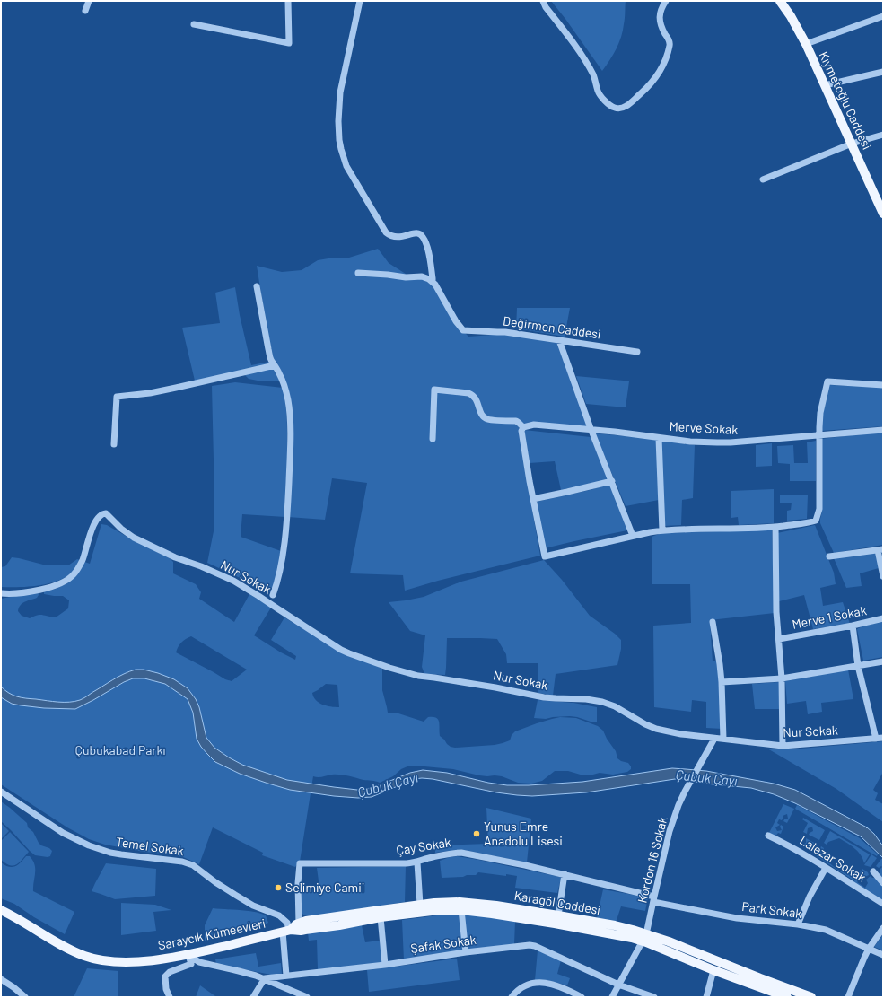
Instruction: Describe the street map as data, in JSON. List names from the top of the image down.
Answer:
{
  "streets": {
    "main road": ["Kıymetoğlu Caddesi", "Karagöl Caddesi", "Saraycık Kümeevleri"],
    "street": [
      "Değirmen Caddesi",
      "Merve Sokak",
      "Nur Sokak",
      "Merve 1 Sokak",
      "Temel Sokak",
      "Çay Sokak",
      "Lalezar Sokak",
      "Kordon 16 Sokak",
      "Park Sokak",
      "Şafak Sokak"
    ]
  },
  "crossings": [
    ["Nur Sokak", "Kordon 16 Sokak"],
    ["Temel Sokak", "Karagöl Caddesi"],
    ["Temel Sokak", "Saraycık Kümeevleri"],
    ["Çay Sokak", "Kordon 16 Sokak"],
    ["Çay Sokak", "Karagöl Caddesi"],
    ["Çay Sokak", "Park Sokak"],
    ["Kordon 16 Sokak", "Karagöl Caddesi"],
    ["Kordon 16 Sokak", "Park Sokak"],
    ["Kordon 16 Sokak", "Şafak Sokak"],
    ["Karagöl Caddesi", "Saraycık Kümeevleri"]
  ],
  "water": ["Çubuk Çayı"],
  "parks": ["Çubukabad Parkı"],
  "places": ["Yunus Emre Anadolu Lisesi", "Selimiye Camii"]
}
